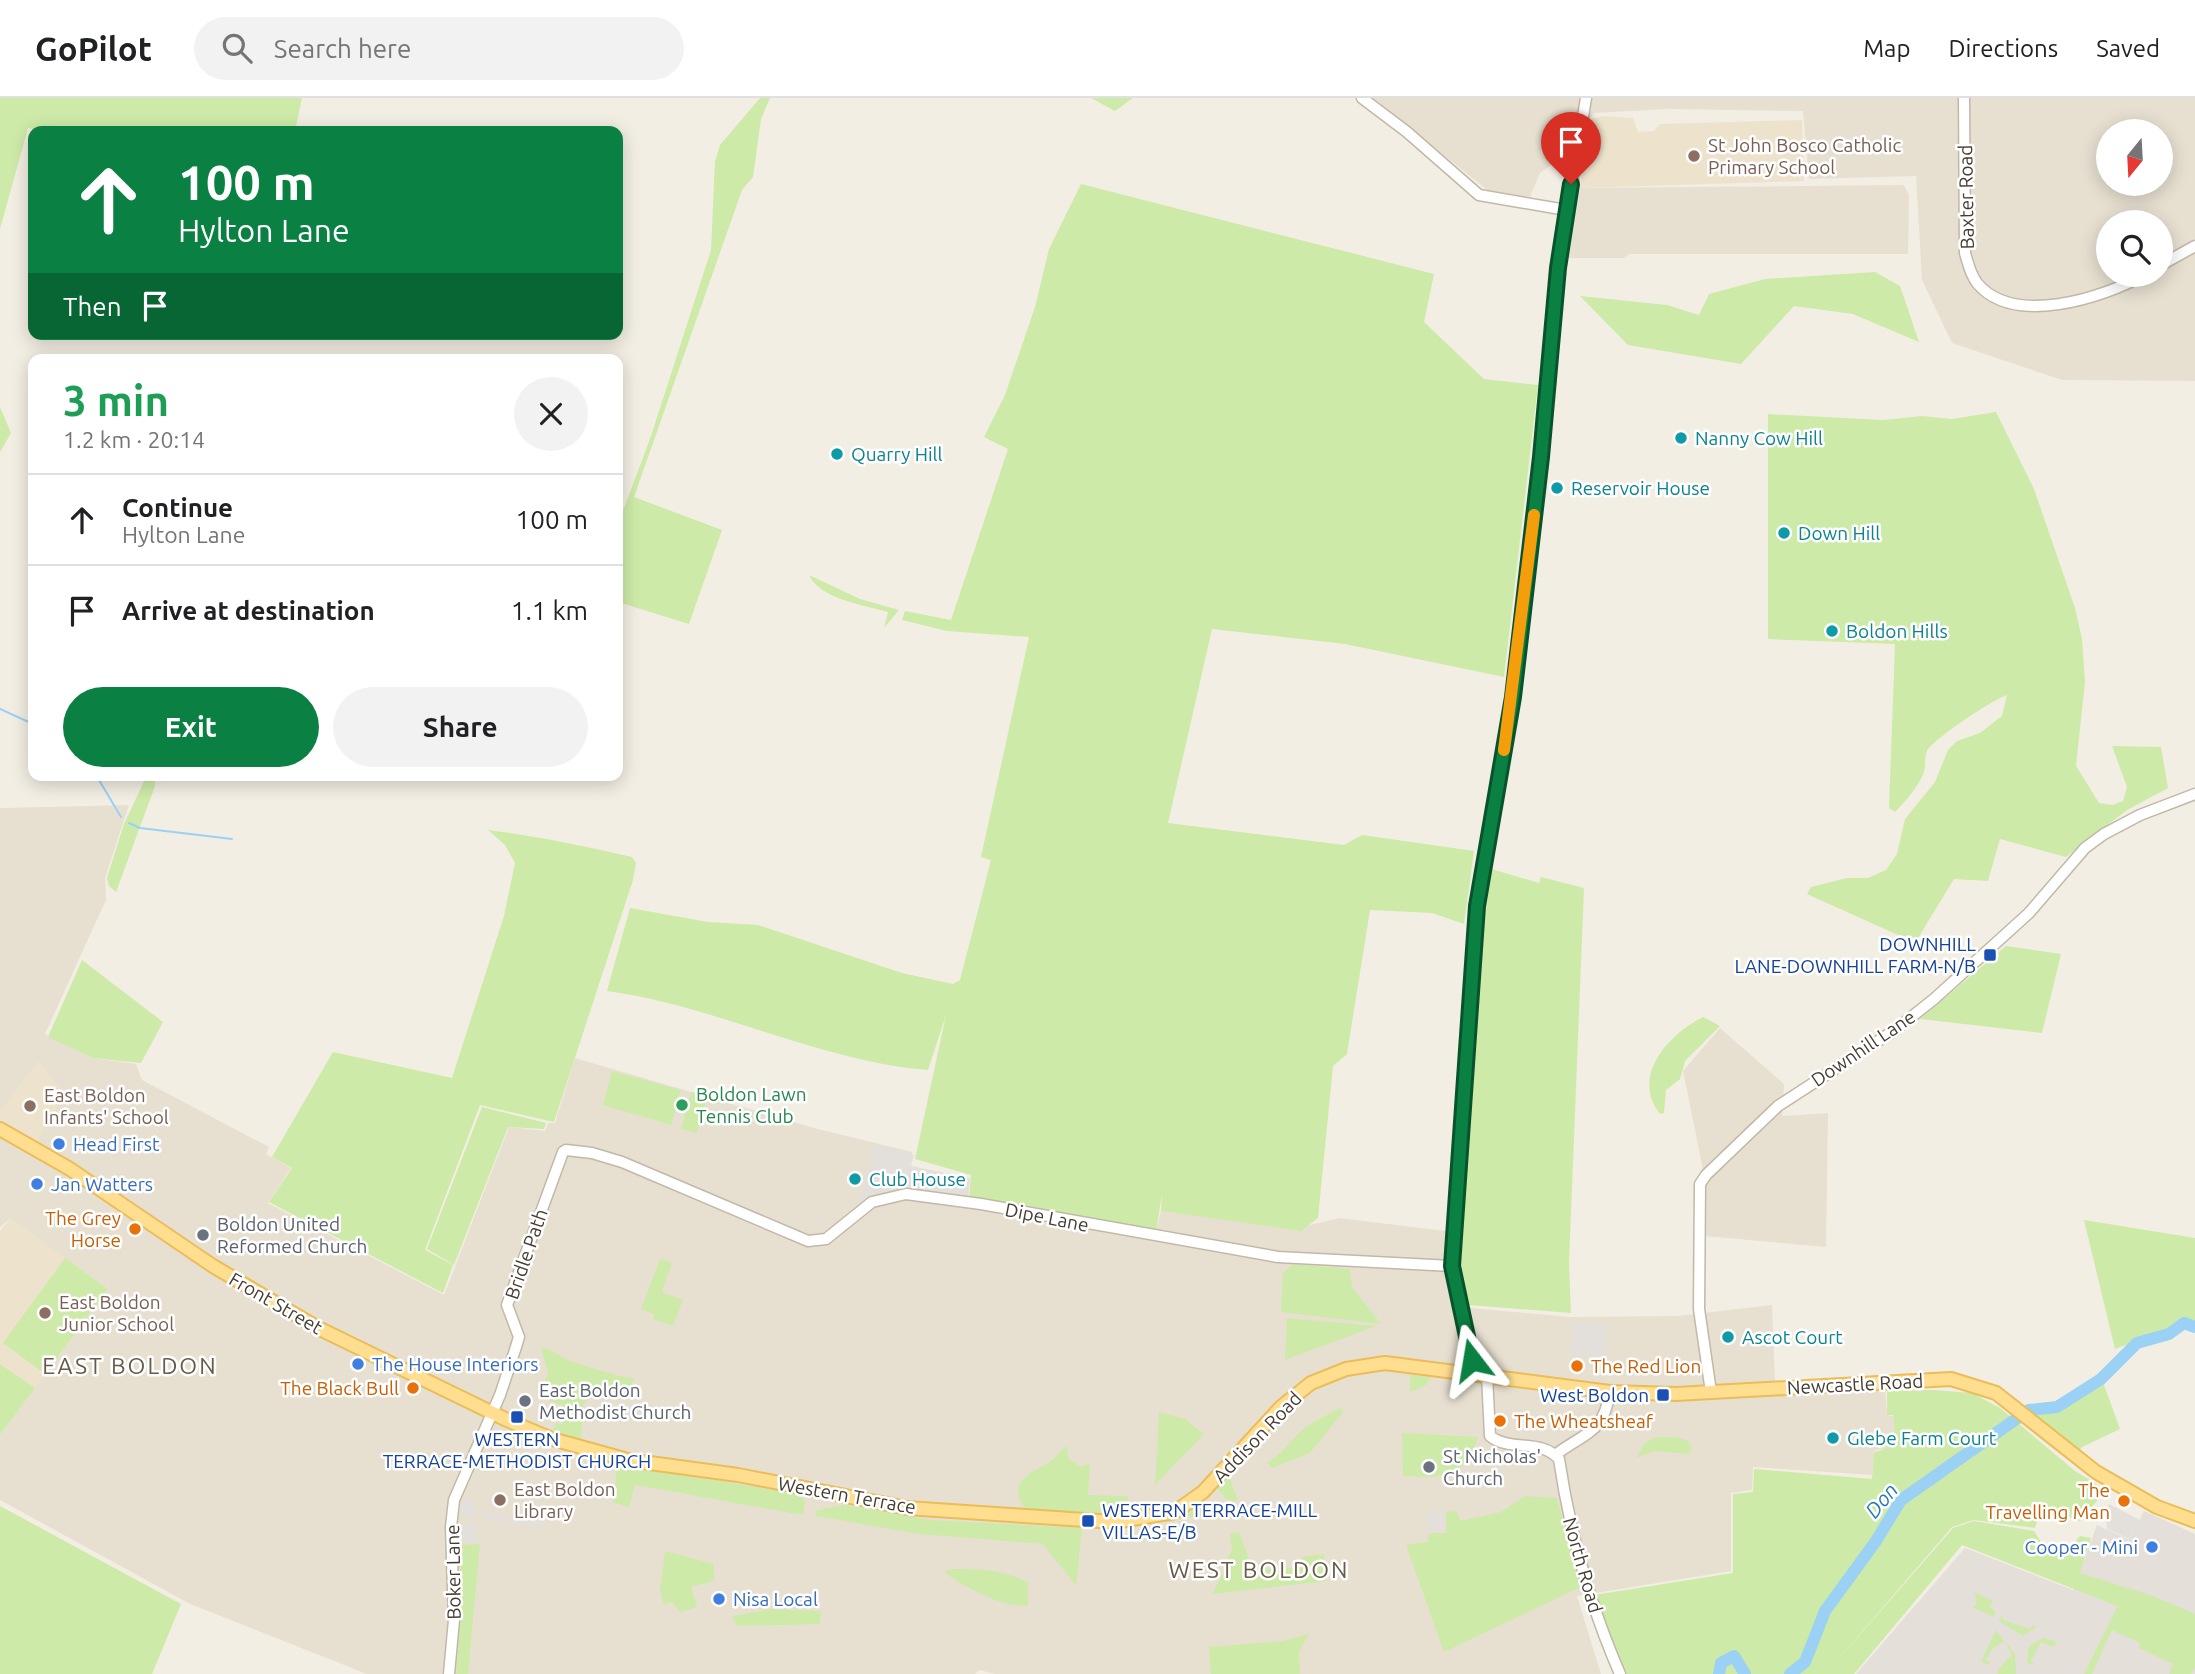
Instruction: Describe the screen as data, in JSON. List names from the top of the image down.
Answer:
{
  "streets": {
    "main road": [
      "Front Street",
      "Newcastle Road",
      "Addison Road",
      "Western Terrace"
    ],
    "street": [
      "Baxter Road",
      "Downhill Lane",
      "Dipe Lane",
      "Bridle Path",
      "North Road",
      "Boker Lane"
    ]
  },
  "crossings": [
    ["Downhill Lane", "Newcastle Road"],
    ["Dipe Lane", "Bridle Path"],
    ["Bridle Path", "Front Street"],
    ["Bridle Path", "Western Terrace"],
    ["Bridle Path", "Boker Lane"],
    ["Front Street", "Western Terrace"],
    ["Newcastle Road", "Addison Road"],
    ["Addison Road", "Western Terrace"]
  ],
  "districts": ["EAST BOLDON", "WEST BOLDON"],
  "water": ["Don"],
  "places": {
    "other": [
      "St John Bosco Catholic Primary School",
      "Nanny Cow Hill",
      "Quarry Hill",
      "Reservoir House",
      "Down Hill",
      "Boldon Hills",
      "Boldon Lawn Tennis Club",
      "East Boldon Infants' School",
      "Head First",
      "Club House",
      "Jan Watters",
      "The Grey Horse",
      "Boldon United Reformed Church",
      "East Boldon Junior School",
      "Ascot Court",
      "The House Interiors",
      "The Red Lion",
      "The Black Bull",
      "East Boldon Methodist Church",
      "The Wheatsheaf",
      "Glebe Farm Court",
      "St Nicholas' Church",
      "East Boldon Library",
      "The Travelling Man",
      "Cooper - Mini",
      "Nisa Local"
    ],
    "transit": [
      "DOWNHILL LANE-DOWNHILL FARM-N/B",
      "West Boldon",
      "WESTERN TERRACE-METHODIST CHURCH",
      "WESTERN TERRACE-MILL VILLAS-E/B"
    ]
  },
  "north": "bottom",
  "page": {
    "header": "GoPilot",
    "search": "Search here",
    "nav": ["Map", "Directions", "Saved"],
    "turn": ["100 m", "Hylton Lane"],
    "then": "Then",
    "heading": ["3 min", "1.2 km · 20:14"],
    "list": [
      {
        "name": "Continue",
        "note": "Hylton Lane",
        "value": "100 m"
      },
      {
        "name": "Arrive at destination",
        "value": "1.1 km"
      }
    ],
    "buttons": ["Exit", "Share"]
  }
}
